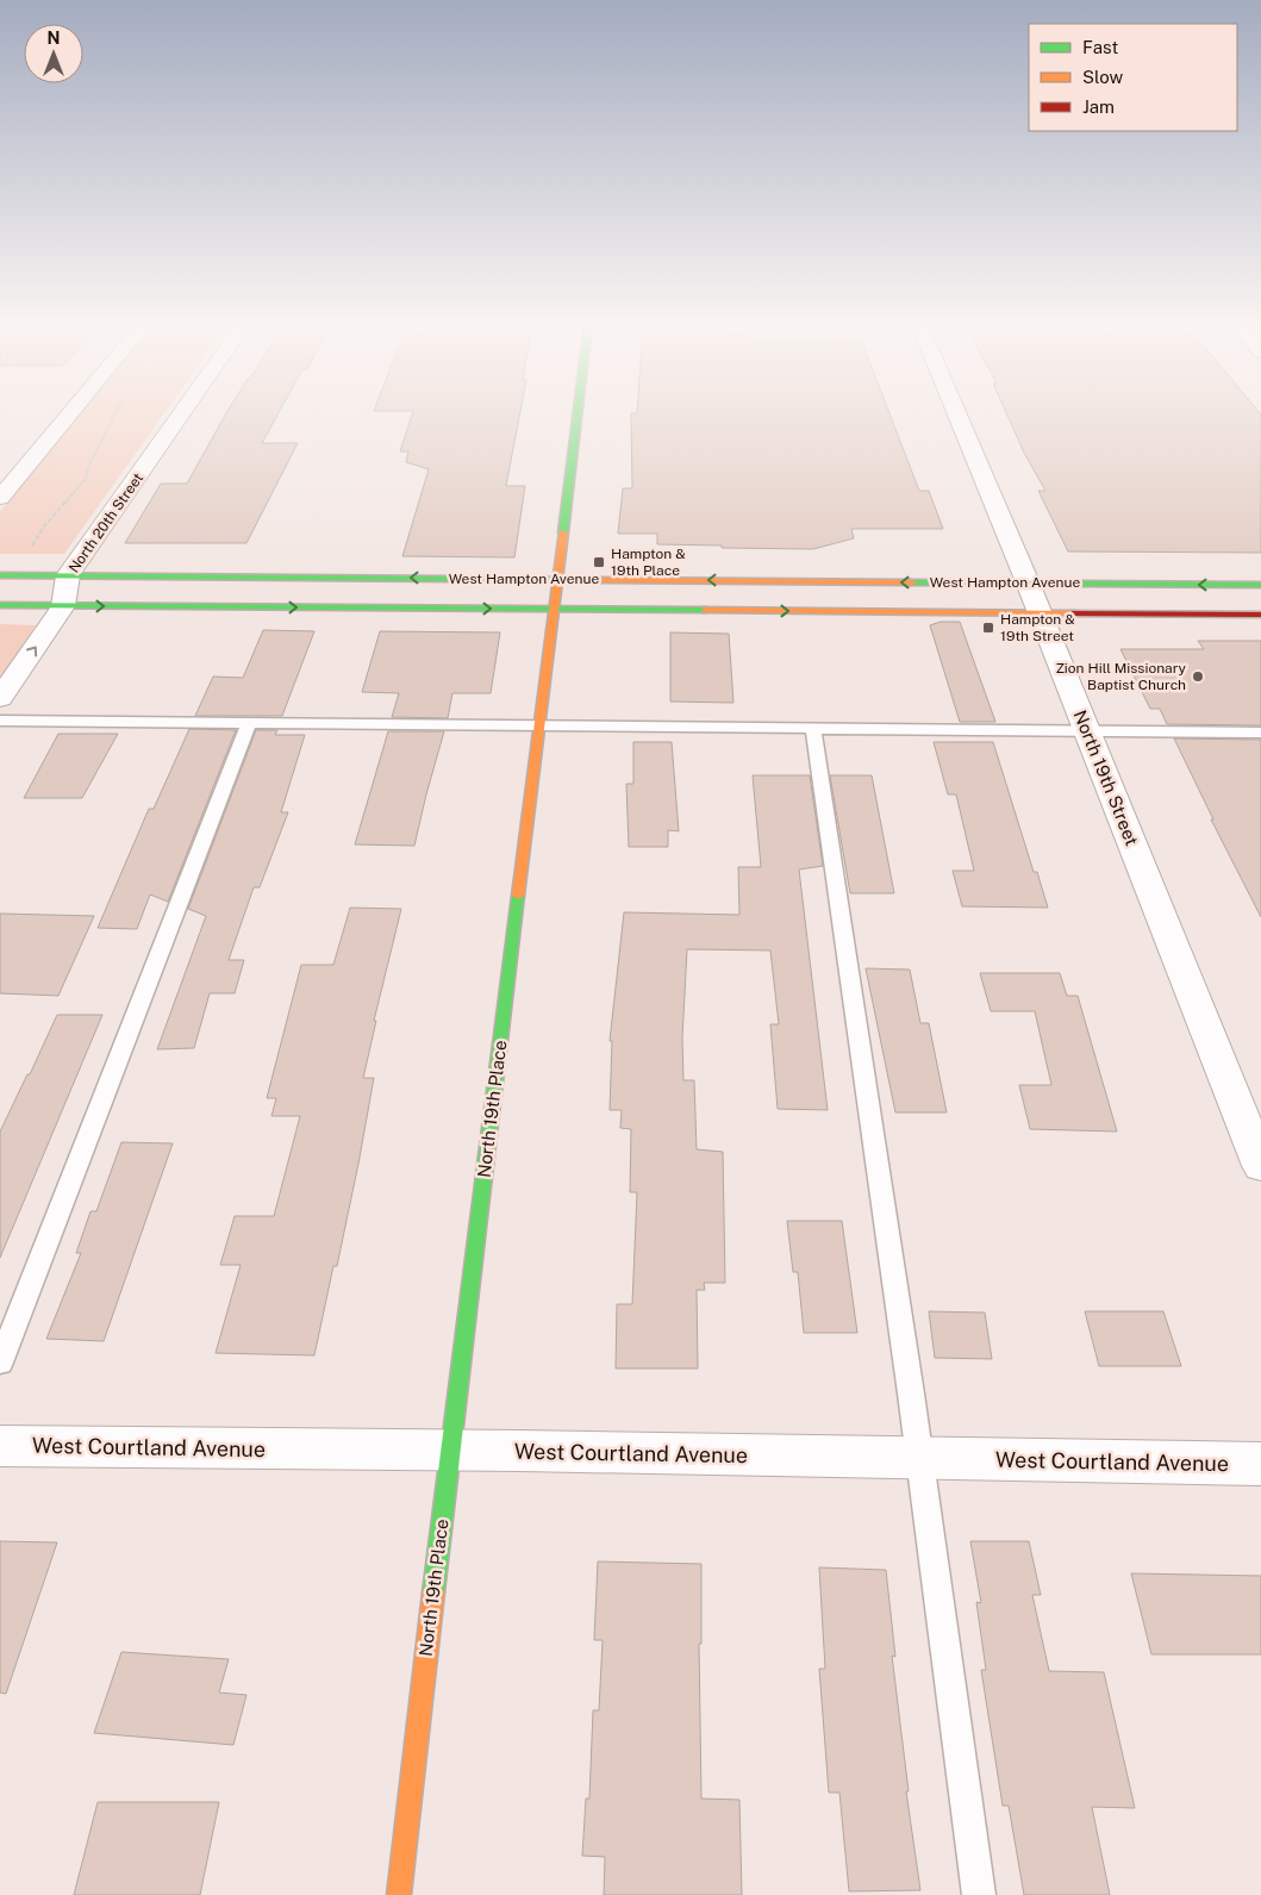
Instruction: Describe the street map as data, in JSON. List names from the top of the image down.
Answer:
{
  "streets": {
    "main road": ["West Hampton Avenue", "North 19th Place"],
    "street": ["North 20th Street", "North 19th Street", "West Courtland Avenue"]
  },
  "crossings": [
    ["North 20th Street", "West Hampton Avenue"],
    ["West Hampton Avenue", "North 19th Street"],
    ["West Hampton Avenue", "North 19th Place"],
    ["North 19th Place", "West Courtland Avenue"]
  ],
  "places": {
    "transit": ["Hampton & 19th Place", "Hampton & 19th Street"],
    "other": ["Zion Hill Missionary Baptist Church"]
  },
  "legend": ["Fast", "Slow", "Jam"],
  "north": "top"
}
